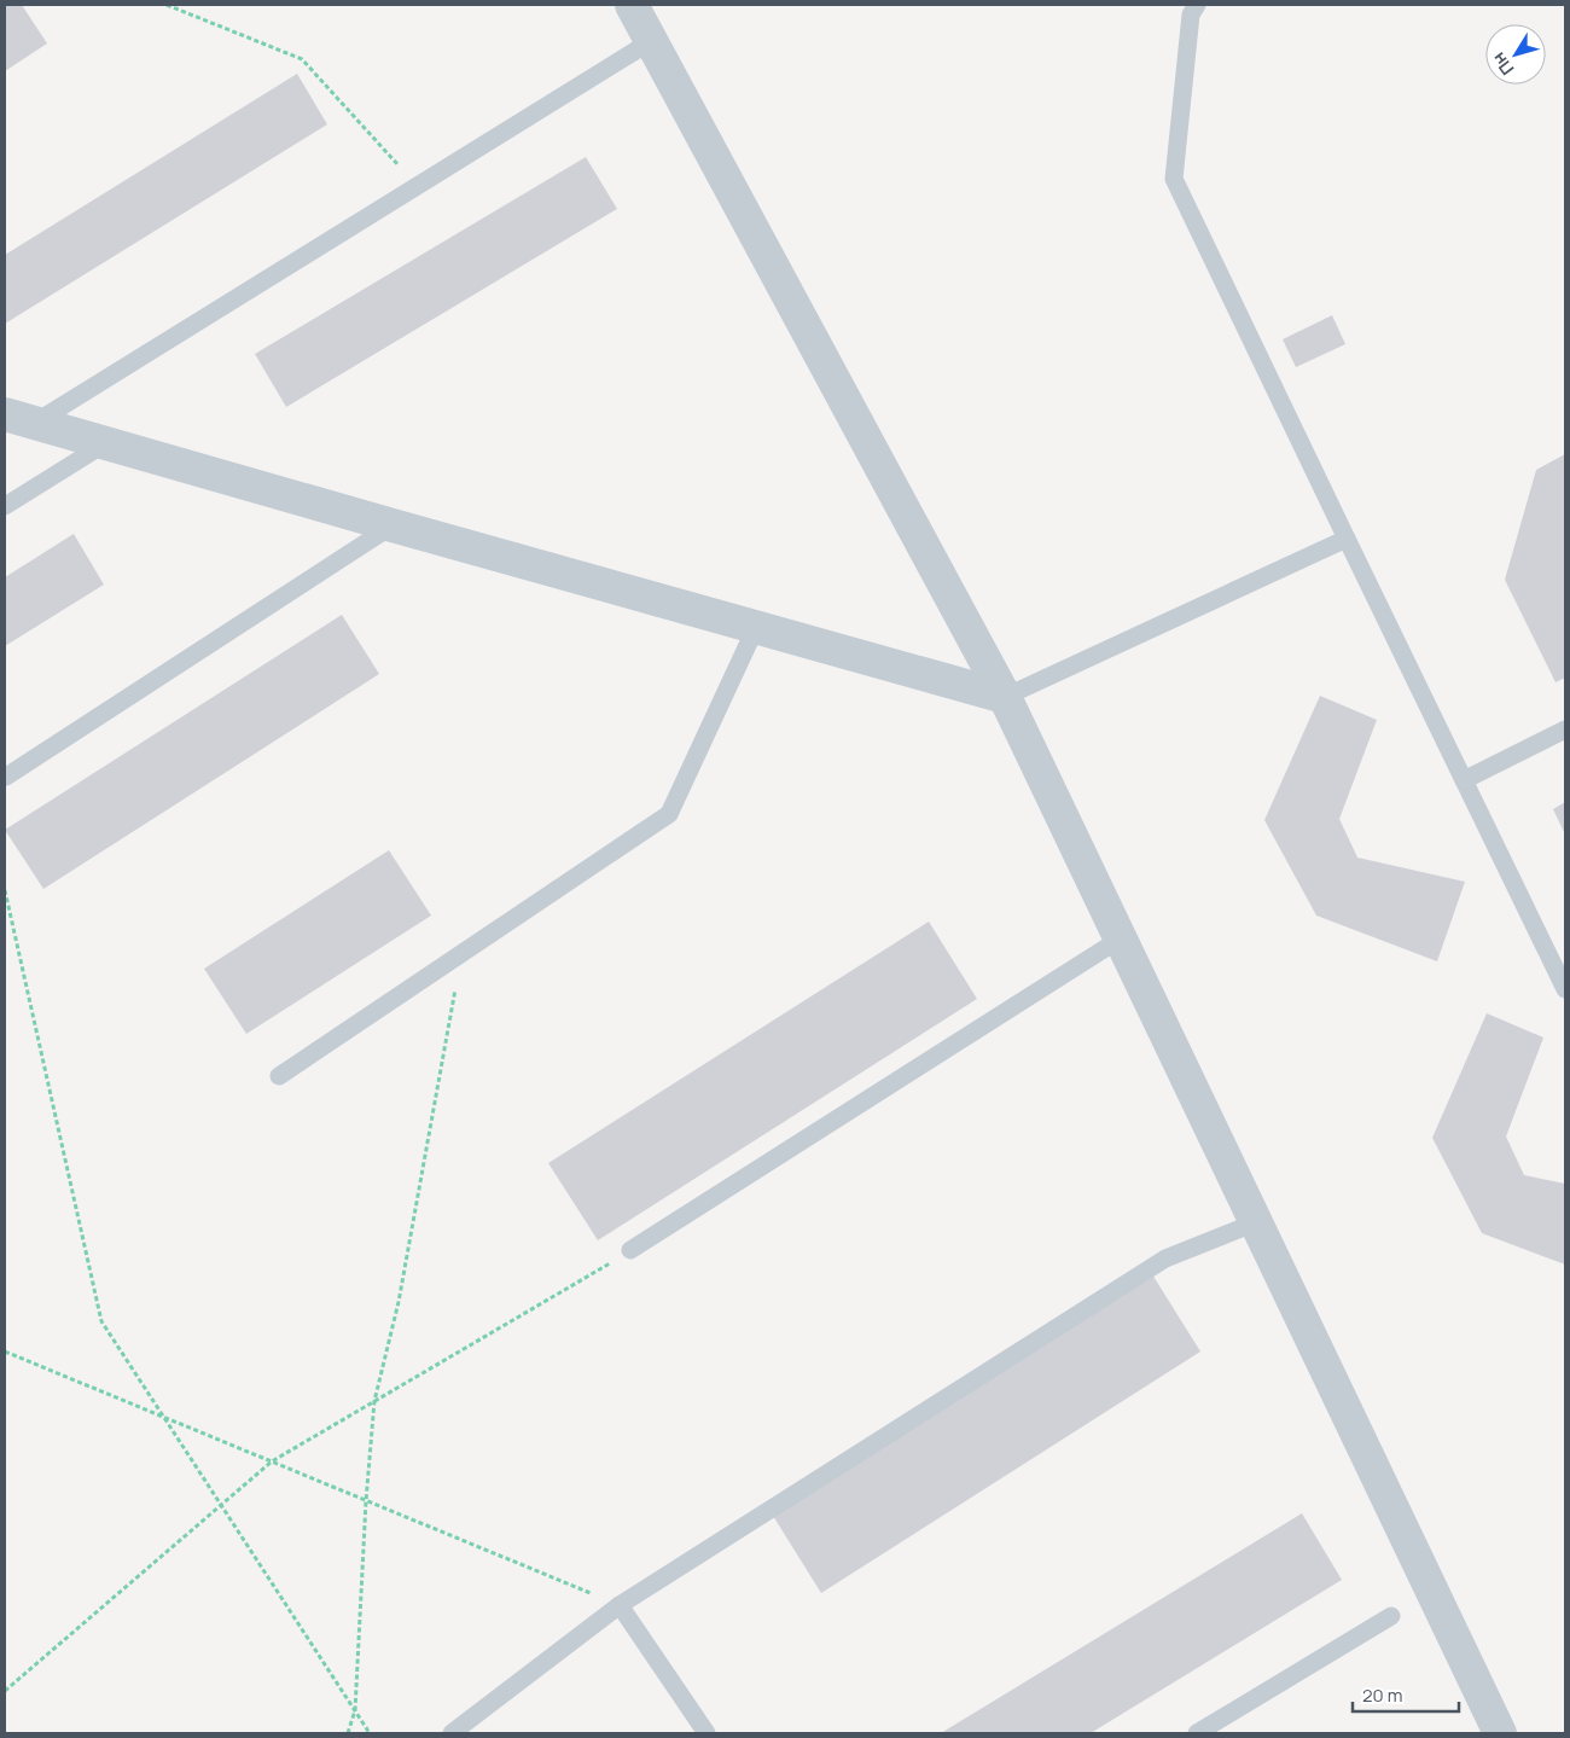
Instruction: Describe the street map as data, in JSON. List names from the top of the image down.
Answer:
{
  "scale_bar": "20 m",
  "north": "bottom left"
}
